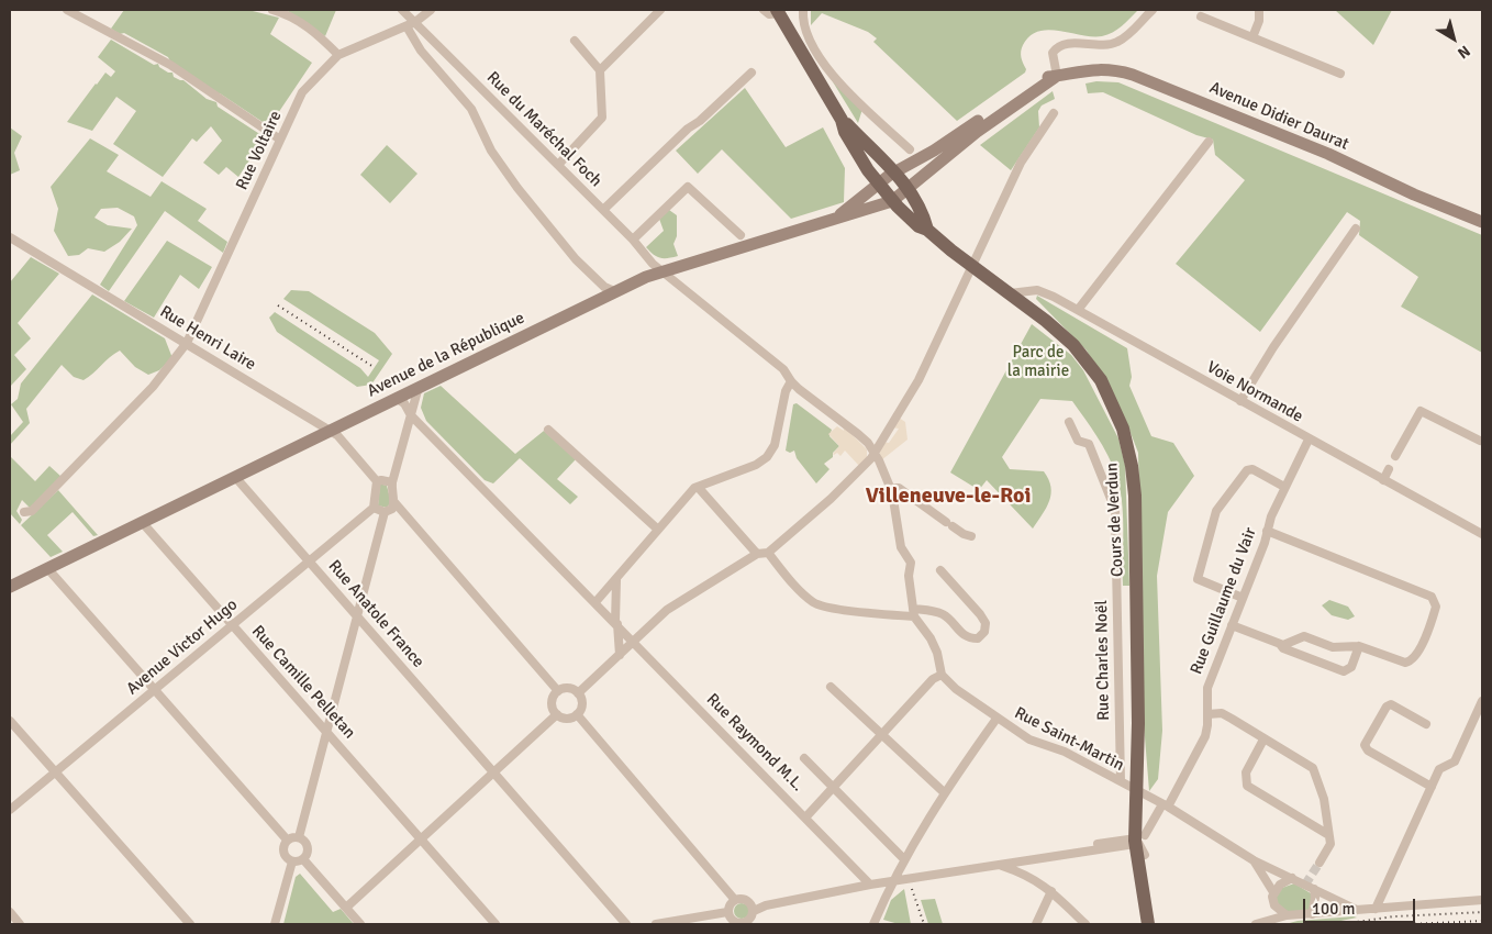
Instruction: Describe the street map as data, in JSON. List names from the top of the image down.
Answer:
{
  "streets": {
    "main road": ["Avenue Didier Daurat", "Avenue de la République", "Cours de Verdun"],
    "street": [
      "Rue du Maréchal Foch",
      "Rue Voltaire",
      "Rue Henri Laire",
      "Voie Normande",
      "Rue Guillaume du Vair",
      "Rue Anatole France",
      "Avenue Victor Hugo",
      "Rue Charles Noël",
      "Rue Camille Pelletan",
      "Rue Saint-Martin",
      "Rue Raymond M.L."
    ]
  },
  "crossings": [
    ["Avenue Didier Daurat", "Avenue de la République"],
    ["Avenue Didier Daurat", "Cours de Verdun"],
    ["Rue du Maréchal Foch", "Rue Voltaire"],
    ["Rue du Maréchal Foch", "Avenue de la République"],
    ["Rue Voltaire", "Rue Henri Laire"],
    ["Rue Henri Laire", "Avenue de la République"],
    ["Avenue de la République", "Cours de Verdun"],
    ["Avenue de la République", "Rue Anatole France"],
    ["Avenue de la République", "Rue Camille Pelletan"],
    ["Avenue de la République", "Rue Raymond M.L."],
    ["Voie Normande", "Cours de Verdun"],
    ["Voie Normande", "Rue Guillaume du Vair"],
    ["Cours de Verdun", "Rue Guillaume du Vair"],
    ["Cours de Verdun", "Rue Saint-Martin"],
    ["Rue Guillaume du Vair", "Rue Saint-Martin"],
    ["Rue Anatole France", "Avenue Victor Hugo"],
    ["Avenue Victor Hugo", "Rue Camille Pelletan"],
    ["Rue Charles Noël", "Rue Saint-Martin"]
  ],
  "districts": ["Villeneuve-le-Roi"],
  "parks": ["Parc de la mairie"],
  "scale_bar": "100 m",
  "north": "bottom right"
}
